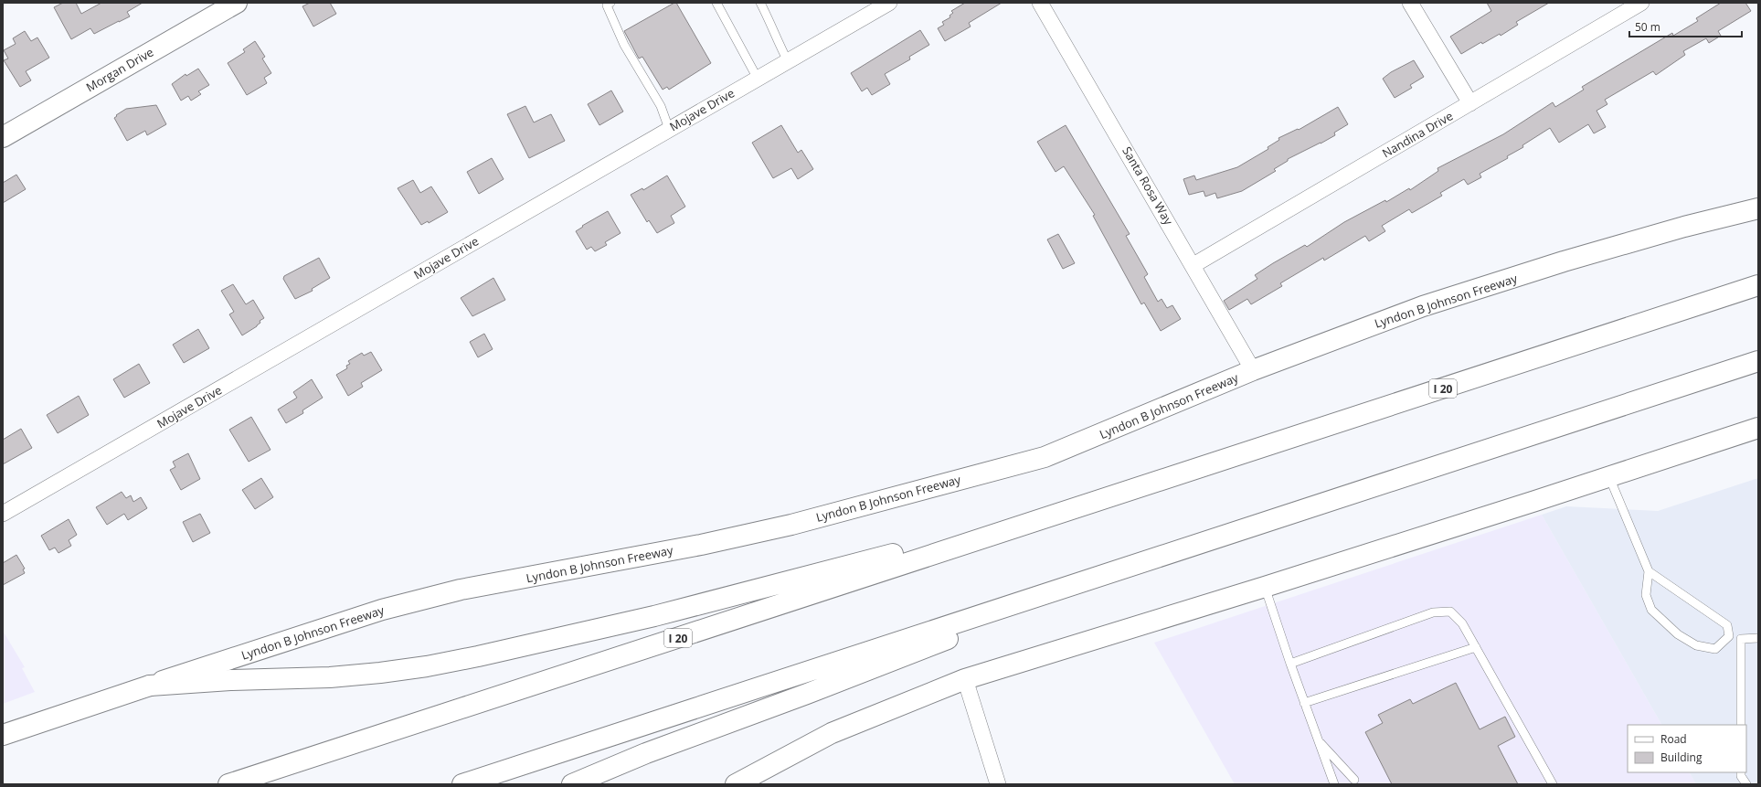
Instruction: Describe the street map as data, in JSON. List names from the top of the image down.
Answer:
{
  "streets": {
    "main road": ["Morgan Drive", "Lyndon B Johnson Freeway", "I 20"],
    "street": ["Mojave Drive", "Nandina Drive", "Santa Rosa Way"]
  },
  "crossings": [
    ["Nandina Drive", "Santa Rosa Way"],
    ["Santa Rosa Way", "Lyndon B Johnson Freeway"]
  ],
  "legend": ["Road", "Building"],
  "scale_bar": "50 m"
}
